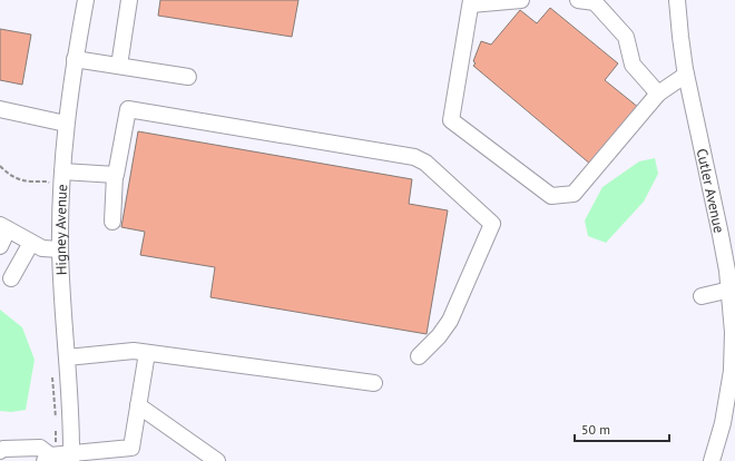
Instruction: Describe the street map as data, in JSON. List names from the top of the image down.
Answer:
{
  "streets": {
    "street": ["Cutler Avenue", "Higney Avenue"]
  },
  "scale_bar": "50 m"
}
